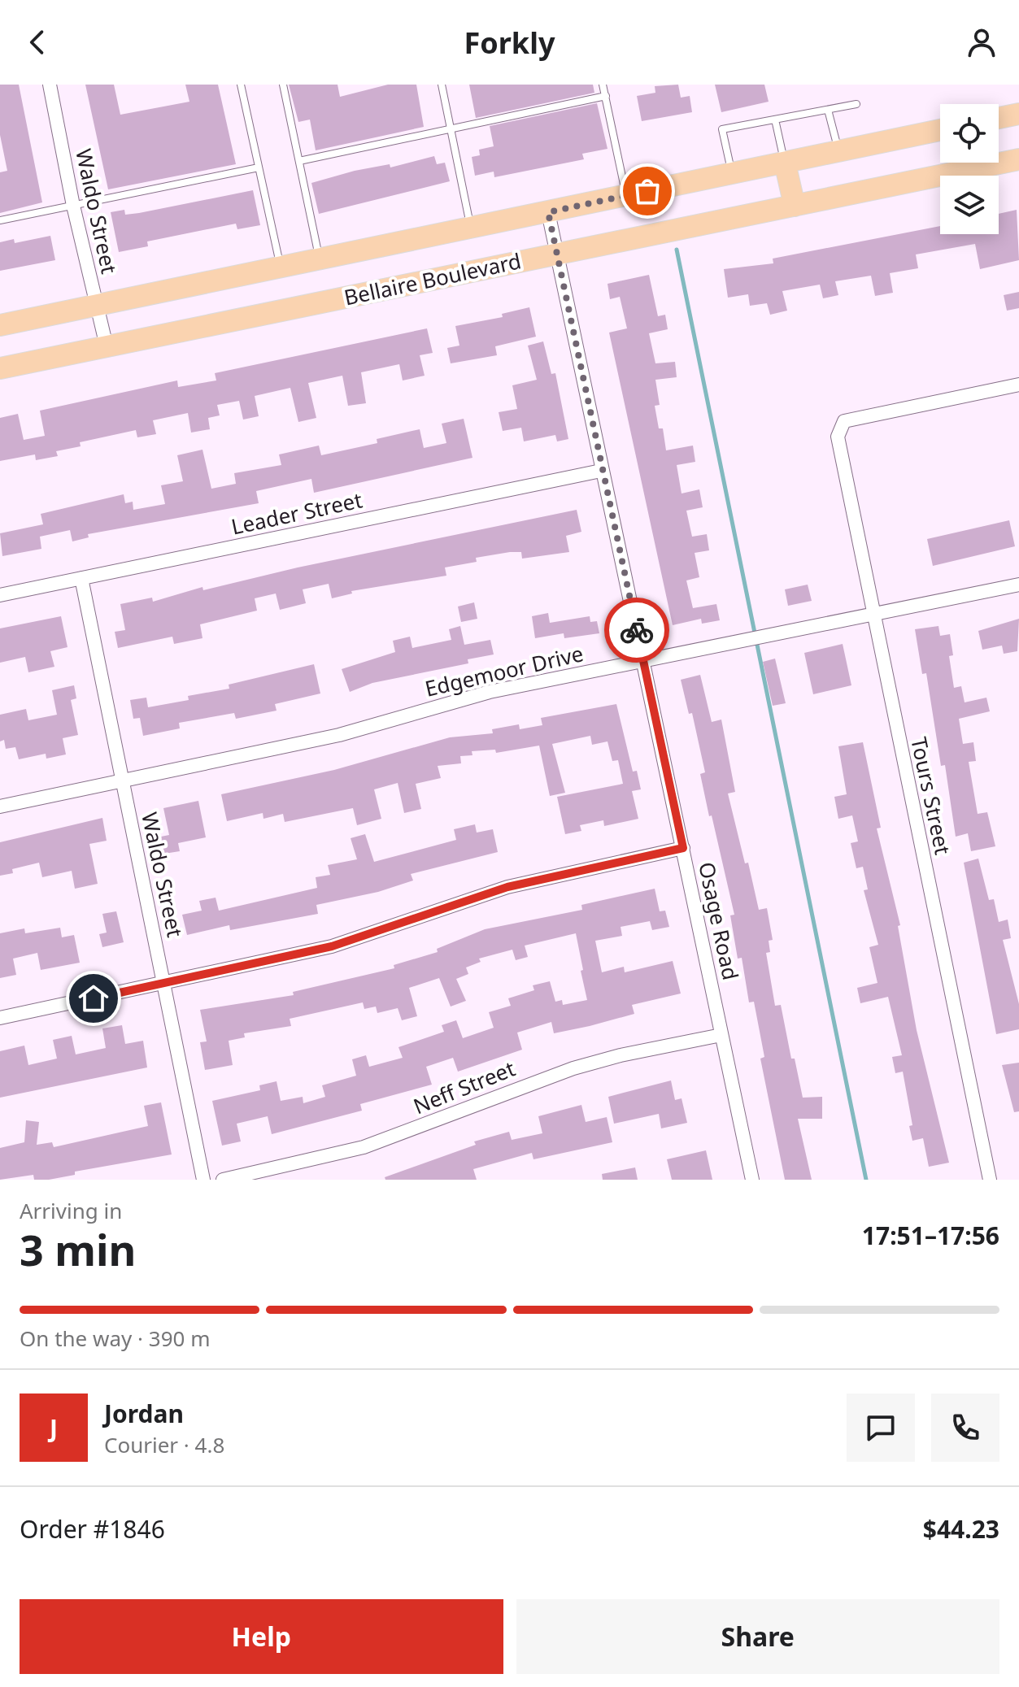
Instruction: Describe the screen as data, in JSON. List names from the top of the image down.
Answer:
{
  "streets": {
    "main road": ["Bellaire Boulevard"],
    "street": [
      "Waldo Street",
      "Leader Street",
      "Edgemoor Drive",
      "Tours Street",
      "Osage Road",
      "Neff Street"
    ]
  },
  "crossings": [
    ["Waldo Street", "Bellaire Boulevard"],
    ["Waldo Street", "Leader Street"],
    ["Waldo Street", "Edgemoor Drive"],
    ["Bellaire Boulevard", "Osage Road"],
    ["Leader Street", "Osage Road"],
    ["Edgemoor Drive", "Tours Street"],
    ["Edgemoor Drive", "Osage Road"],
    ["Osage Road", "Neff Street"]
  ],
  "page": {
    "header": "Forkly",
    "heading": ["3 min", "Arriving in", "17:51–17:56"],
    "panel": [
      "Jordan",
      "Courier · 4.8",
      "Order #1846",
      "$44.23"
    ],
    "bar": "On the way · 390 m",
    "round": "J",
    "buttons": ["Help", "Share"]
  }
}
